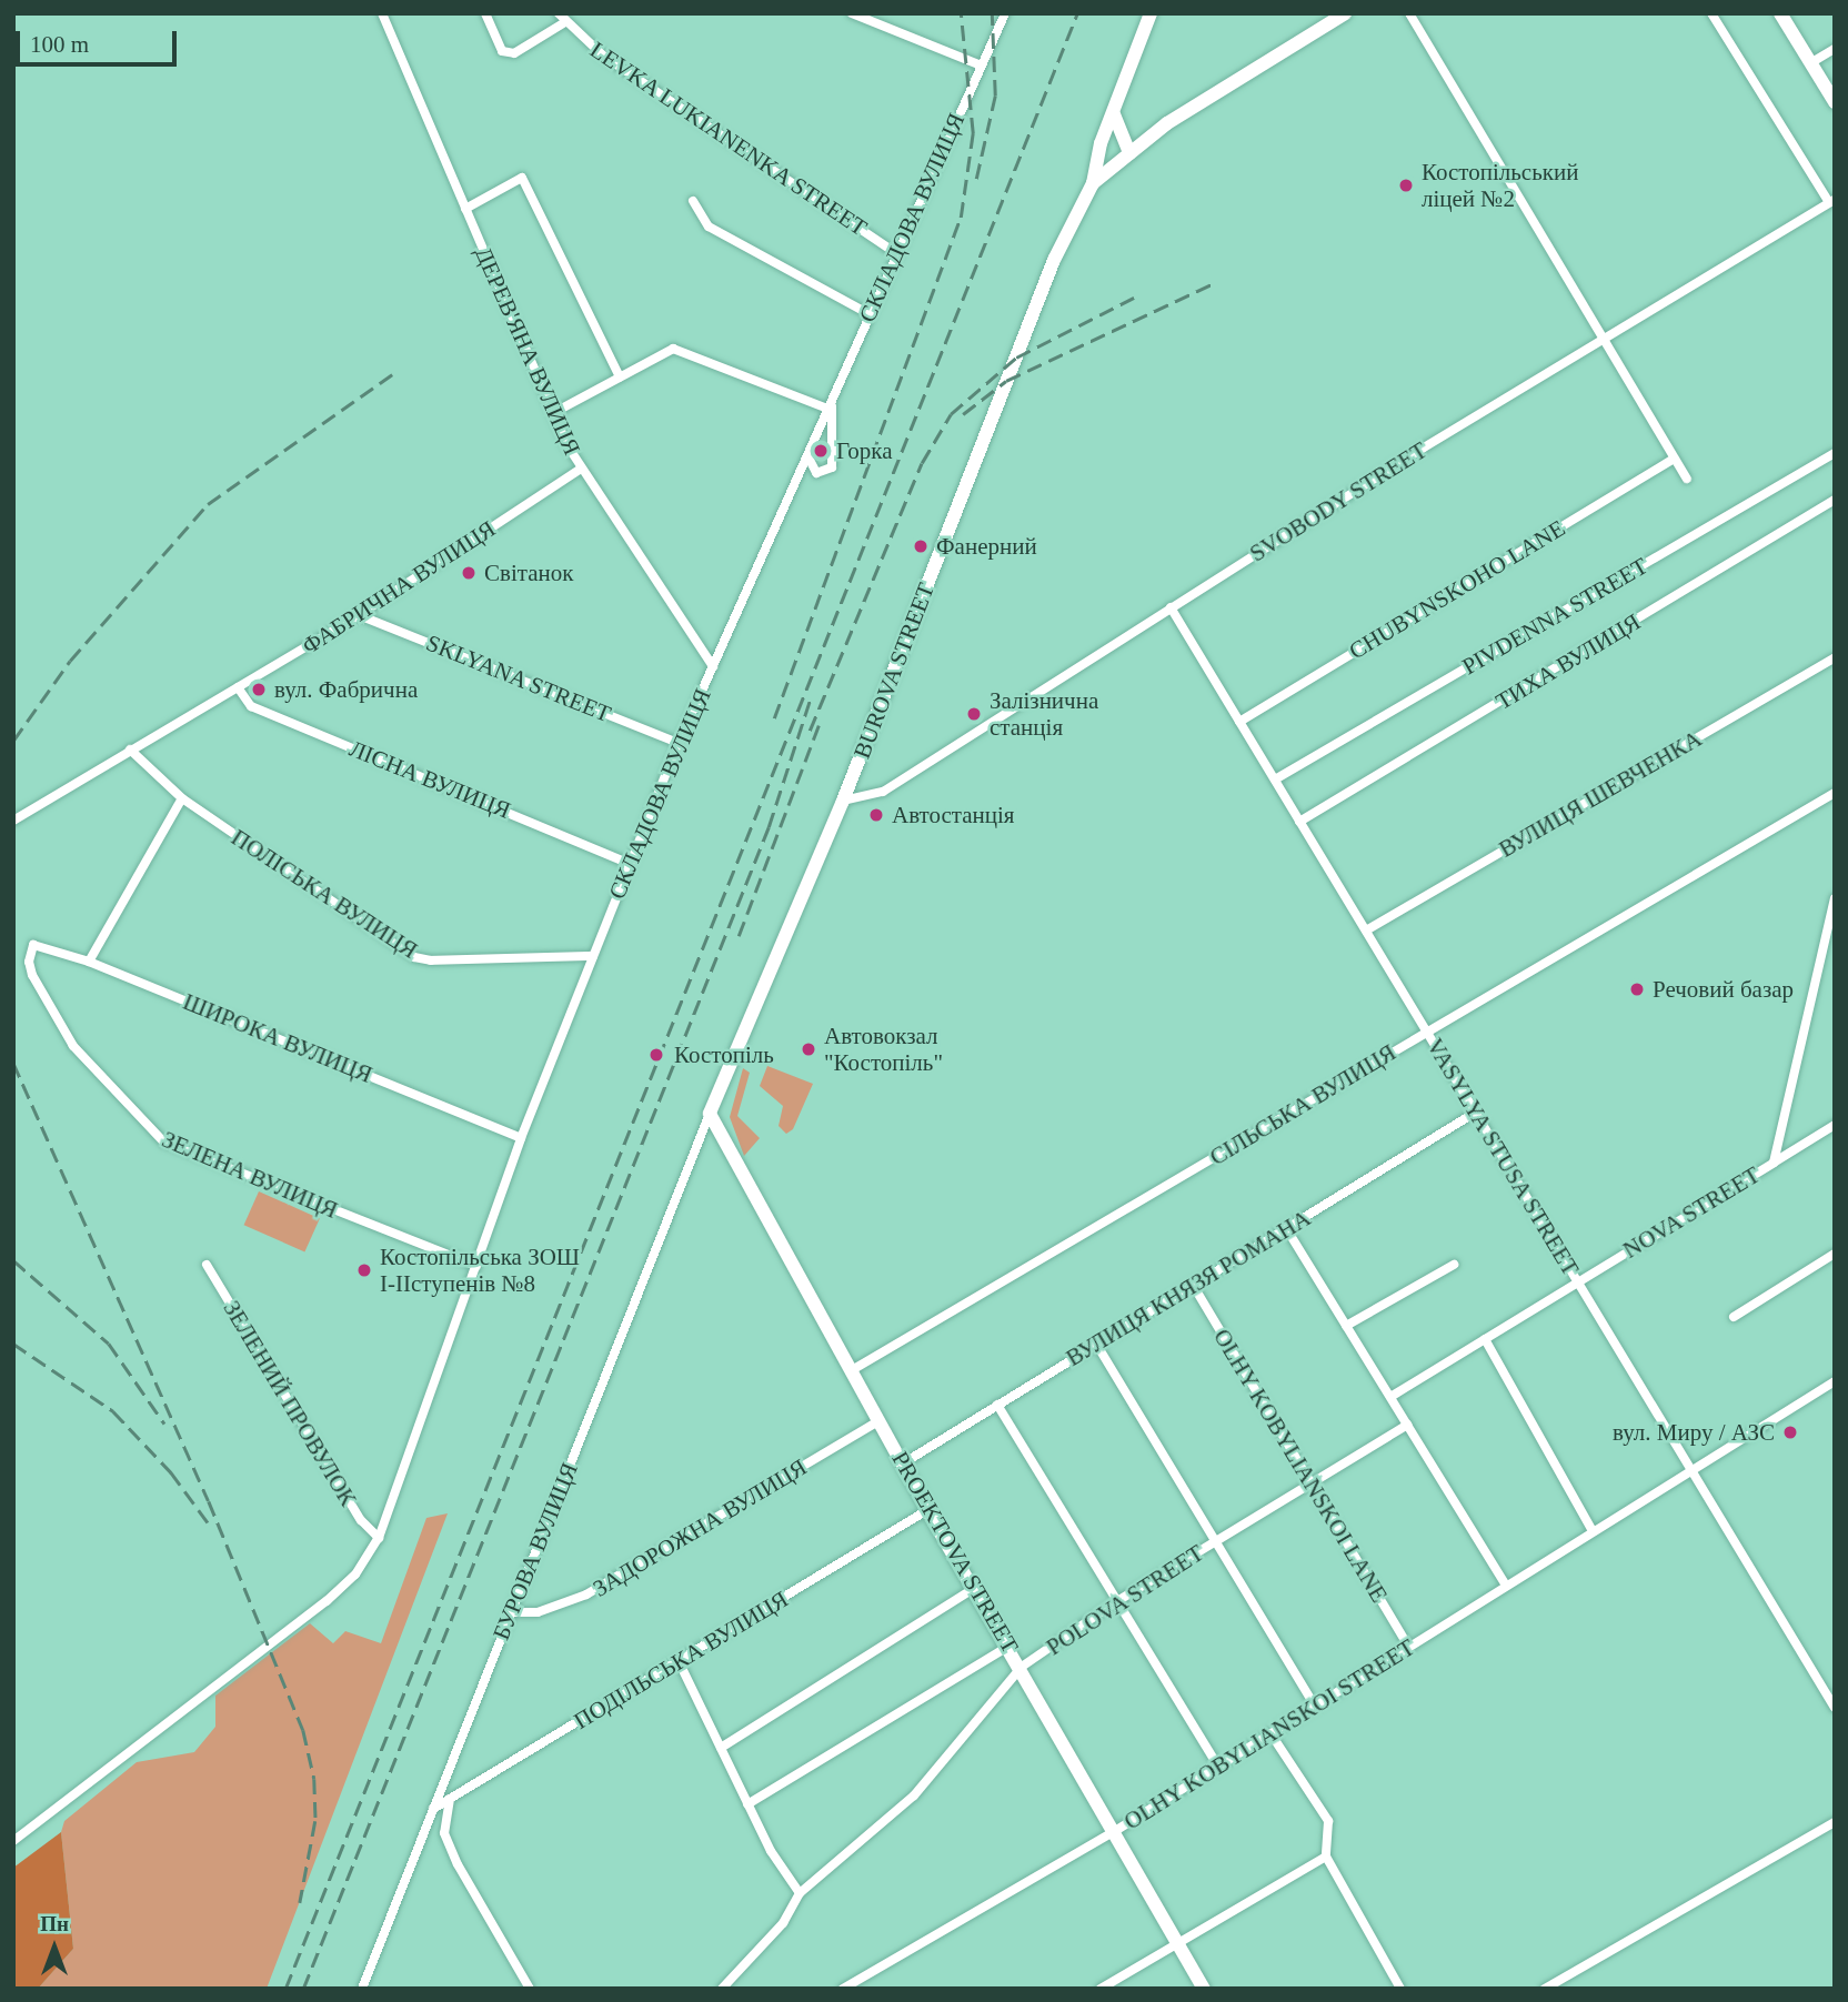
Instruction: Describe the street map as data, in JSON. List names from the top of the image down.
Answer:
{
  "streets": {
    "main road": ["BUROVA STREET", "PROEKTOVA STREET"],
    "street": [
      "LEVKA LUKIANENKA STREET",
      "СКЛАДОВА ВУЛИЦЯ",
      "ДЕРЕВ'ЯНА ВУЛИЦЯ",
      "SVOBODY STREET",
      "ФАБРИЧНА ВУЛИЦЯ",
      "CHUBYNSKOHO LANE",
      "PIVDENNA STREET",
      "ТИХА ВУЛИЦЯ",
      "SKLYANA STREET",
      "ЛІСНА ВУЛИЦЯ",
      "ВУЛИЦЯ ШЕВЧЕНКА",
      "ПОЛІСЬКА ВУЛИЦЯ",
      "ШИРОКА ВУЛИЦЯ",
      "СІЛЬСЬКА ВУЛИЦЯ",
      "VASYLYA STUSA STREET",
      "ЗЕЛЕНА ВУЛИЦЯ",
      "NOVA STREET",
      "ВУЛИЦЯ КНЯЗЯ РОМАНА",
      "ЗЕЛЕНИЙ ПРОВУЛОК",
      "OLHY KOBYLIANSKOI LANE",
      "ЗАДОРОЖНА ВУЛИЦЯ",
      "БУРОВА ВУЛИЦЯ",
      "POLOVA STREET",
      "ПОДІЛЬСЬКА ВУЛИЦЯ",
      "OLHY KOBYLIANSKOI STREET"
    ]
  },
  "crossings": [
    ["LEVKA LUKIANENKA STREET", "СКЛАДОВА ВУЛИЦЯ"],
    ["СКЛАДОВА ВУЛИЦЯ", "ДЕРЕВ'ЯНА ВУЛИЦЯ"],
    ["СКЛАДОВА ВУЛИЦЯ", "SKLYANA STREET"],
    ["СКЛАДОВА ВУЛИЦЯ", "ЛІСНА ВУЛИЦЯ"],
    ["СКЛАДОВА ВУЛИЦЯ", "ПОЛІСЬКА ВУЛИЦЯ"],
    ["СКЛАДОВА ВУЛИЦЯ", "ШИРОКА ВУЛИЦЯ"],
    ["СКЛАДОВА ВУЛИЦЯ", "ЗЕЛЕНА ВУЛИЦЯ"],
    ["СКЛАДОВА ВУЛИЦЯ", "ЗЕЛЕНИЙ ПРОВУЛОК"],
    ["ДЕРЕВ'ЯНА ВУЛИЦЯ", "ФАБРИЧНА ВУЛИЦЯ"],
    ["SVOBODY STREET", "BUROVA STREET"],
    ["SVOBODY STREET", "VASYLYA STUSA STREET"],
    ["ФАБРИЧНА ВУЛИЦЯ", "SKLYANA STREET"],
    ["ФАБРИЧНА ВУЛИЦЯ", "ЛІСНА ВУЛИЦЯ"],
    ["ФАБРИЧНА ВУЛИЦЯ", "ПОЛІСЬКА ВУЛИЦЯ"],
    ["CHUBYNSKOHO LANE", "VASYLYA STUSA STREET"],
    ["PIVDENNA STREET", "VASYLYA STUSA STREET"],
    ["ТИХА ВУЛИЦЯ", "VASYLYA STUSA STREET"],
    ["BUROVA STREET", "БУРОВА ВУЛИЦЯ"],
    ["BUROVA STREET", "PROEKTOVA STREET"],
    ["ВУЛИЦЯ ШЕВЧЕНКА", "VASYLYA STUSA STREET"],
    ["ШИРОКА ВУЛИЦЯ", "ЗЕЛЕНА ВУЛИЦЯ"],
    ["СІЛЬСЬКА ВУЛИЦЯ", "VASYLYA STUSA STREET"],
    ["СІЛЬСЬКА ВУЛИЦЯ", "PROEKTOVA STREET"],
    ["VASYLYA STUSA STREET", "NOVA STREET"],
    ["VASYLYA STUSA STREET", "ВУЛИЦЯ КНЯЗЯ РОМАНА"],
    ["VASYLYA STUSA STREET", "OLHY KOBYLIANSKOI STREET"],
    ["ВУЛИЦЯ КНЯЗЯ РОМАНА", "OLHY KOBYLIANSKOI LANE"],
    ["ВУЛИЦЯ КНЯЗЯ РОМАНА", "PROEKTOVA STREET"],
    ["OLHY KOBYLIANSKOI LANE", "POLOVA STREET"],
    ["OLHY KOBYLIANSKOI LANE", "OLHY KOBYLIANSKOI STREET"],
    ["ЗАДОРОЖНА ВУЛИЦЯ", "БУРОВА ВУЛИЦЯ"],
    ["ЗАДОРОЖНА ВУЛИЦЯ", "PROEKTOVA STREET"],
    ["БУРОВА ВУЛИЦЯ", "PROEKTOVA STREET"],
    ["БУРОВА ВУЛИЦЯ", "ПОДІЛЬСЬКА ВУЛИЦЯ"],
    ["PROEKTOVA STREET", "POLOVA STREET"],
    ["PROEKTOVA STREET", "ПОДІЛЬСЬКА ВУЛИЦЯ"],
    ["PROEKTOVA STREET", "OLHY KOBYLIANSKOI STREET"]
  ],
  "places": [
    "Костопільський ліцей №2",
    "Горка",
    "Фанерний",
    "Світанок",
    "вул. Фабрична",
    "Залізнична станція",
    "Автостанція",
    "Речовий базар",
    "Автовокзал \"Костопіль\"",
    "Костопіль",
    "Костопільська ЗОШ І-ІІступенів №8",
    "вул. Миру / АЗС"
  ],
  "scale_bar": "100 m",
  "north": "top"
}
